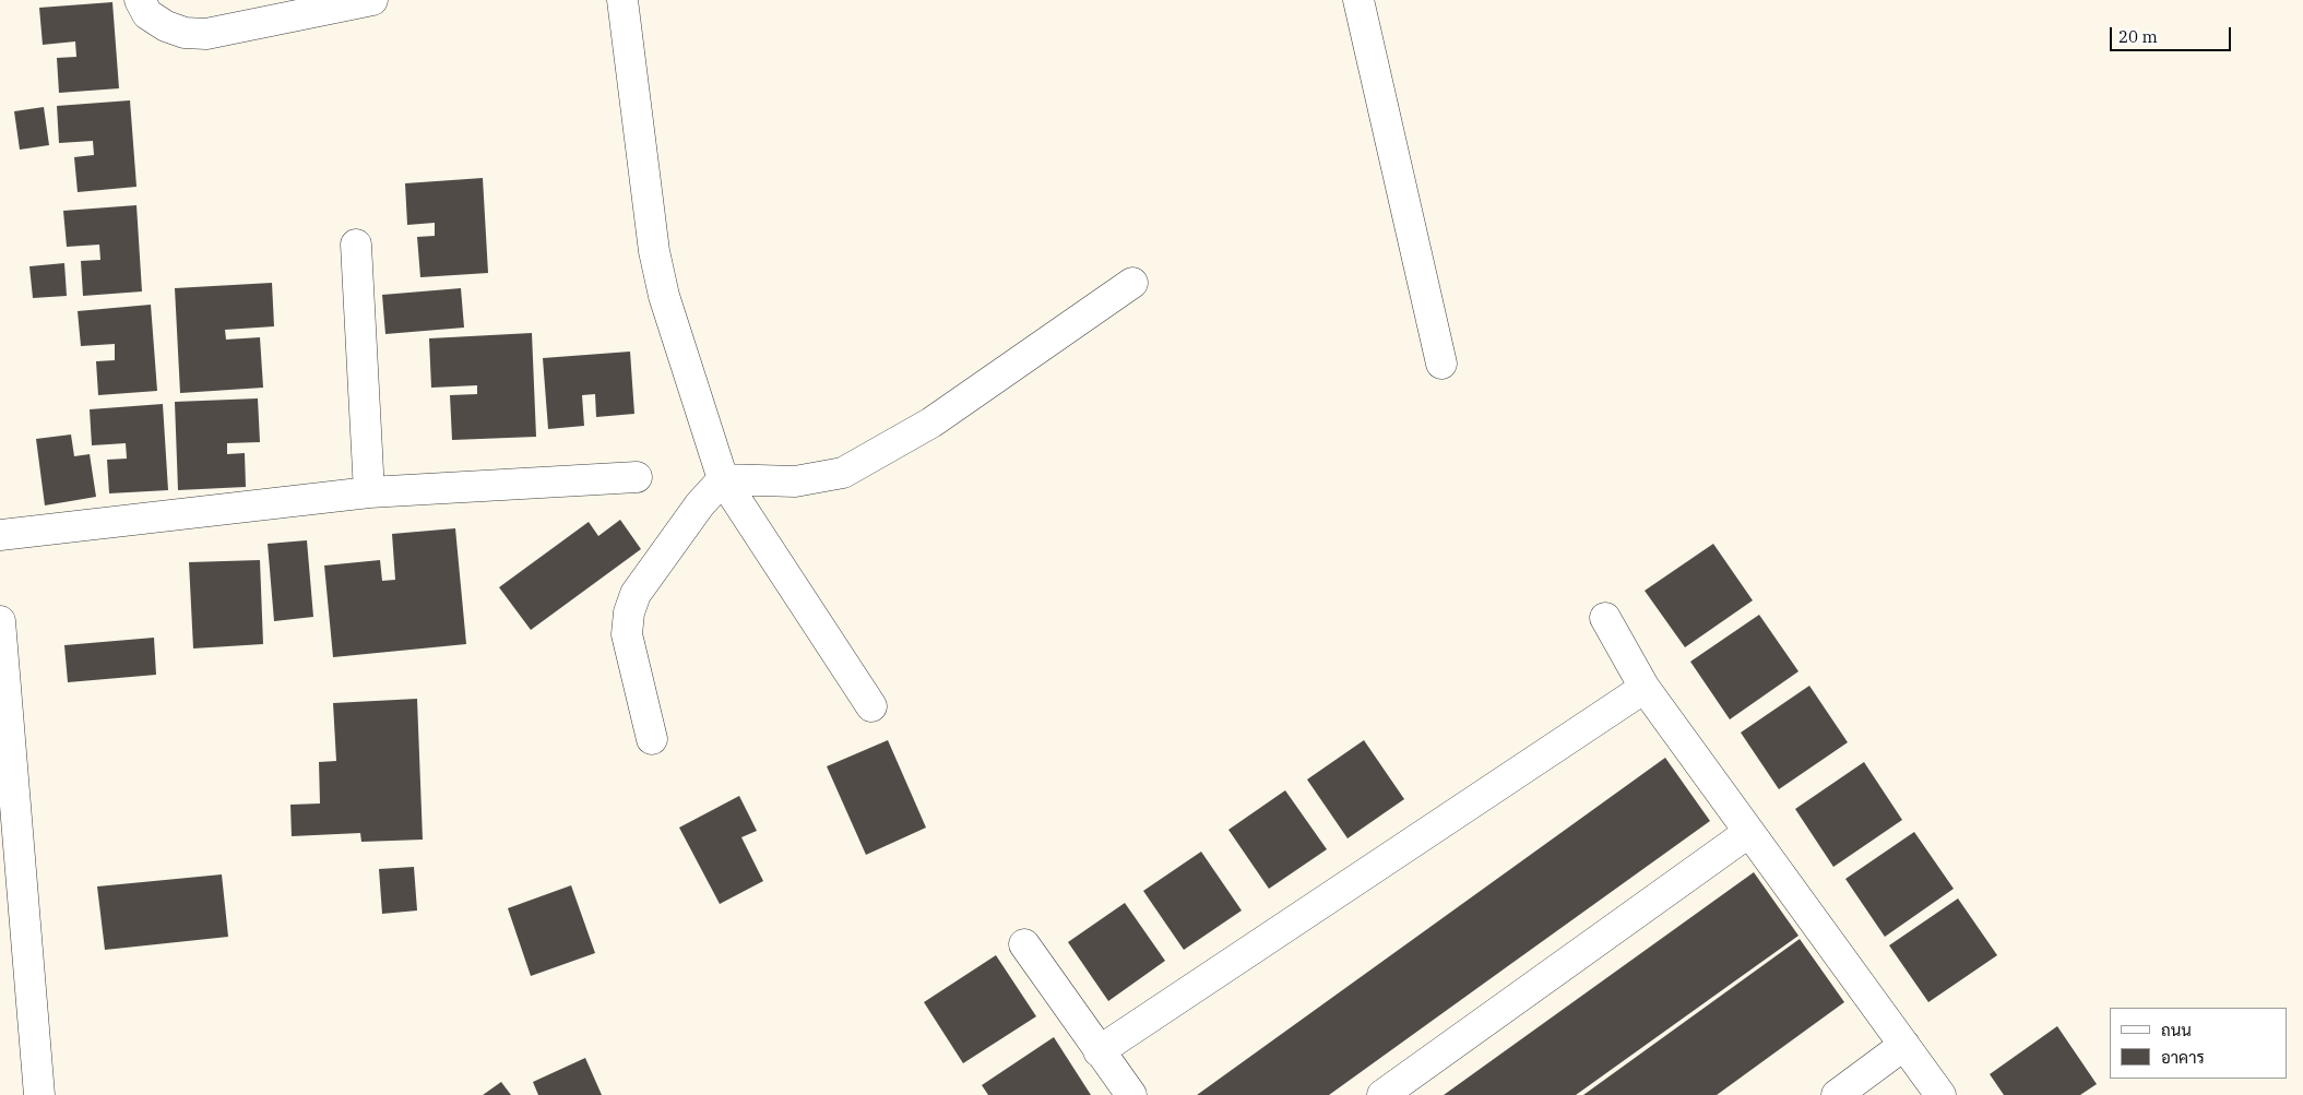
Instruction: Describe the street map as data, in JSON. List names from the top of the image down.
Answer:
{
  "legend": ["ถนน", "อาคาร"],
  "scale_bar": "20 m"
}
